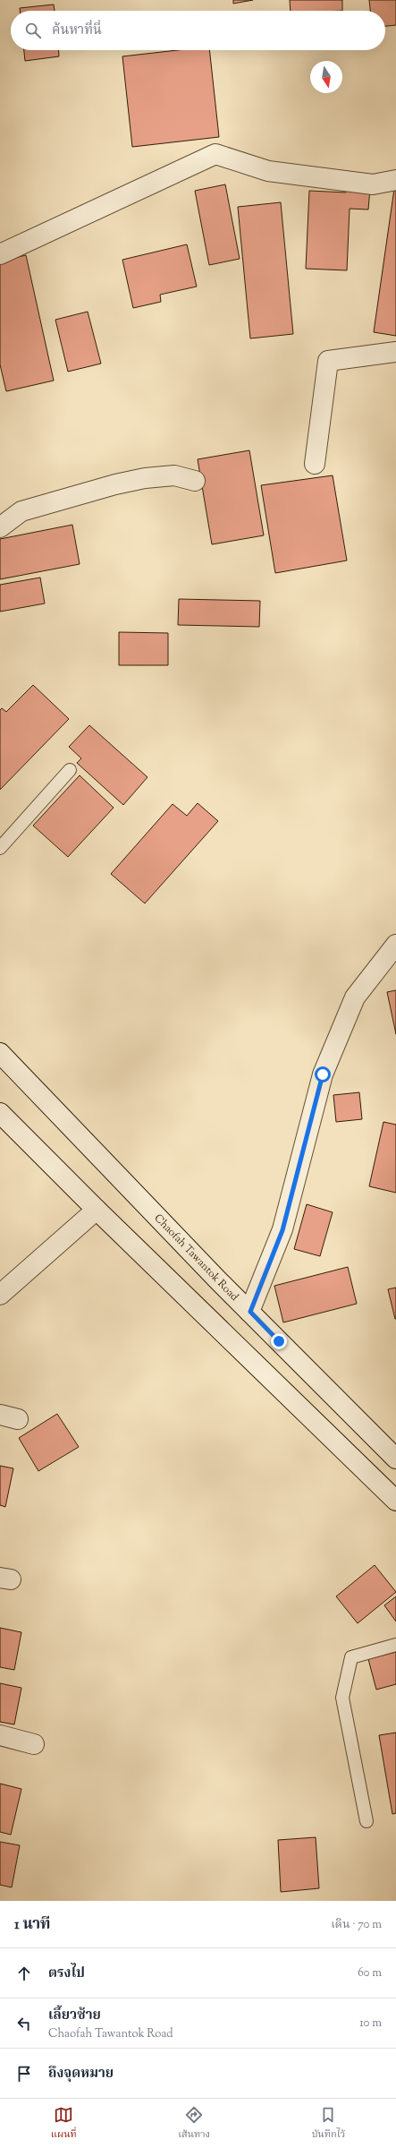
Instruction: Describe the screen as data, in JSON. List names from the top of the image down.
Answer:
{
  "streets": {
    "street": ["Chaofah Tawantok Road"]
  },
  "north": "bottom",
  "page": {
    "search": "ค้นหาที่นี่",
    "heading": ["1 นาที", "เดิน · 70 m"],
    "list": [
      ["ตรงไป", "60 m"],
      ["เลี้ยวซ้าย", "Chaofah Tawantok Road", "10 m"],
      "ถึงจุดหมาย"
    ],
    "nav": ["แผนที่", "เส้นทาง", "บันทึกไว้"]
  }
}
